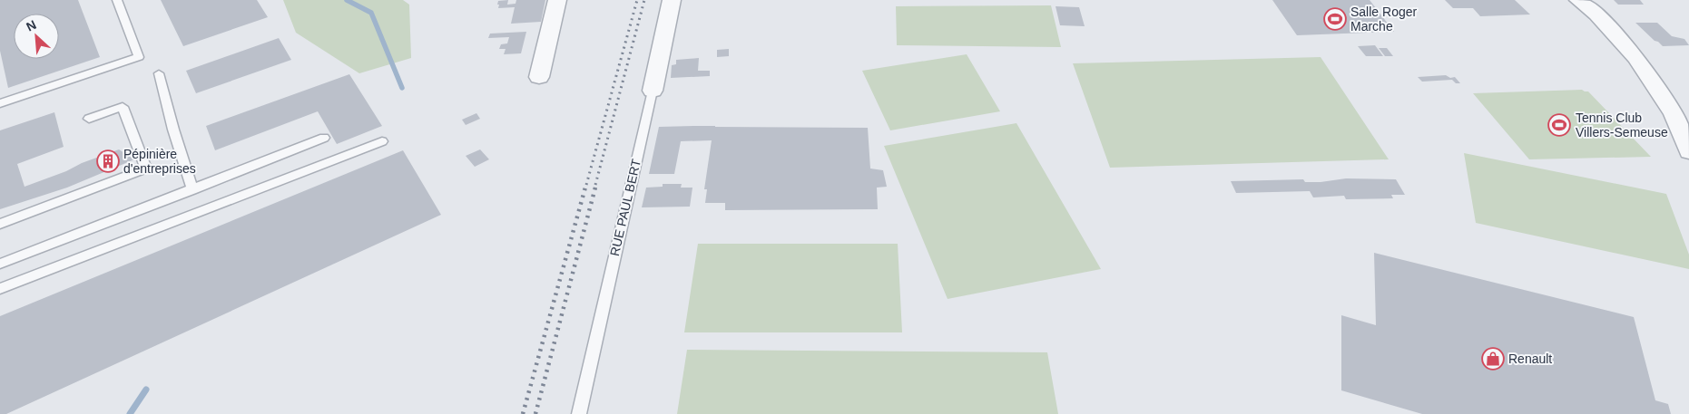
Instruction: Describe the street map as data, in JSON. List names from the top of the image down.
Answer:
{
  "streets": {
    "street": ["RUE PAUL BERT"]
  },
  "places": {
    "sports": ["Salle Roger Marche", "Tennis Club Villers-Semeuse"],
    "building": ["Pépinière d'entreprises"],
    "shop": ["Renault"]
  },
  "north": "top left"
}
